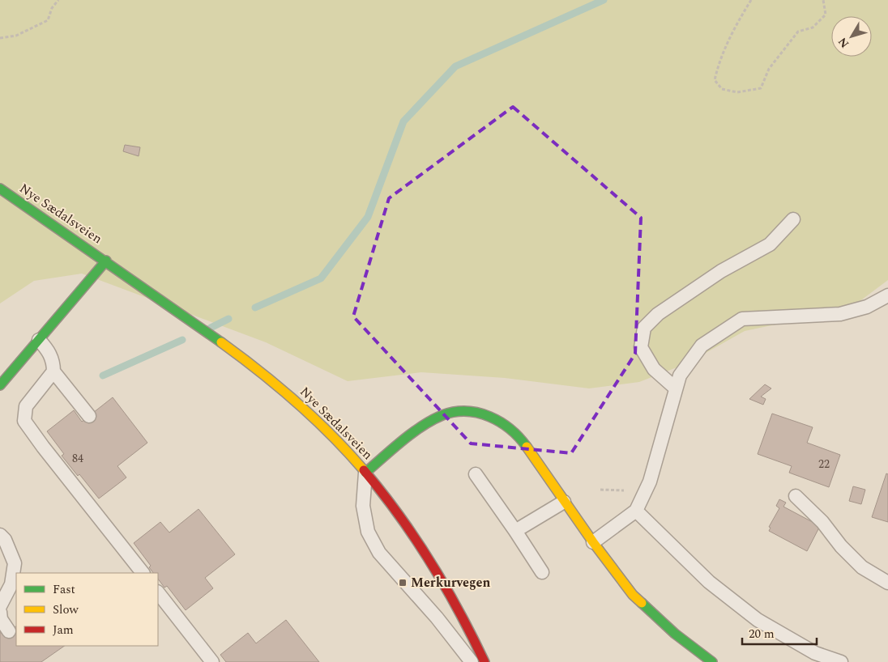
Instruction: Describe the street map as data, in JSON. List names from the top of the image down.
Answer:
{
  "streets": {
    "main road": ["Nye Sædalsveien"]
  },
  "places": {
    "transit": ["Merkurvegen"]
  },
  "house_numbers": ["84", "22"],
  "legend": ["Fast", "Slow", "Jam"],
  "scale_bar": "20 m",
  "north": "bottom left"
}
